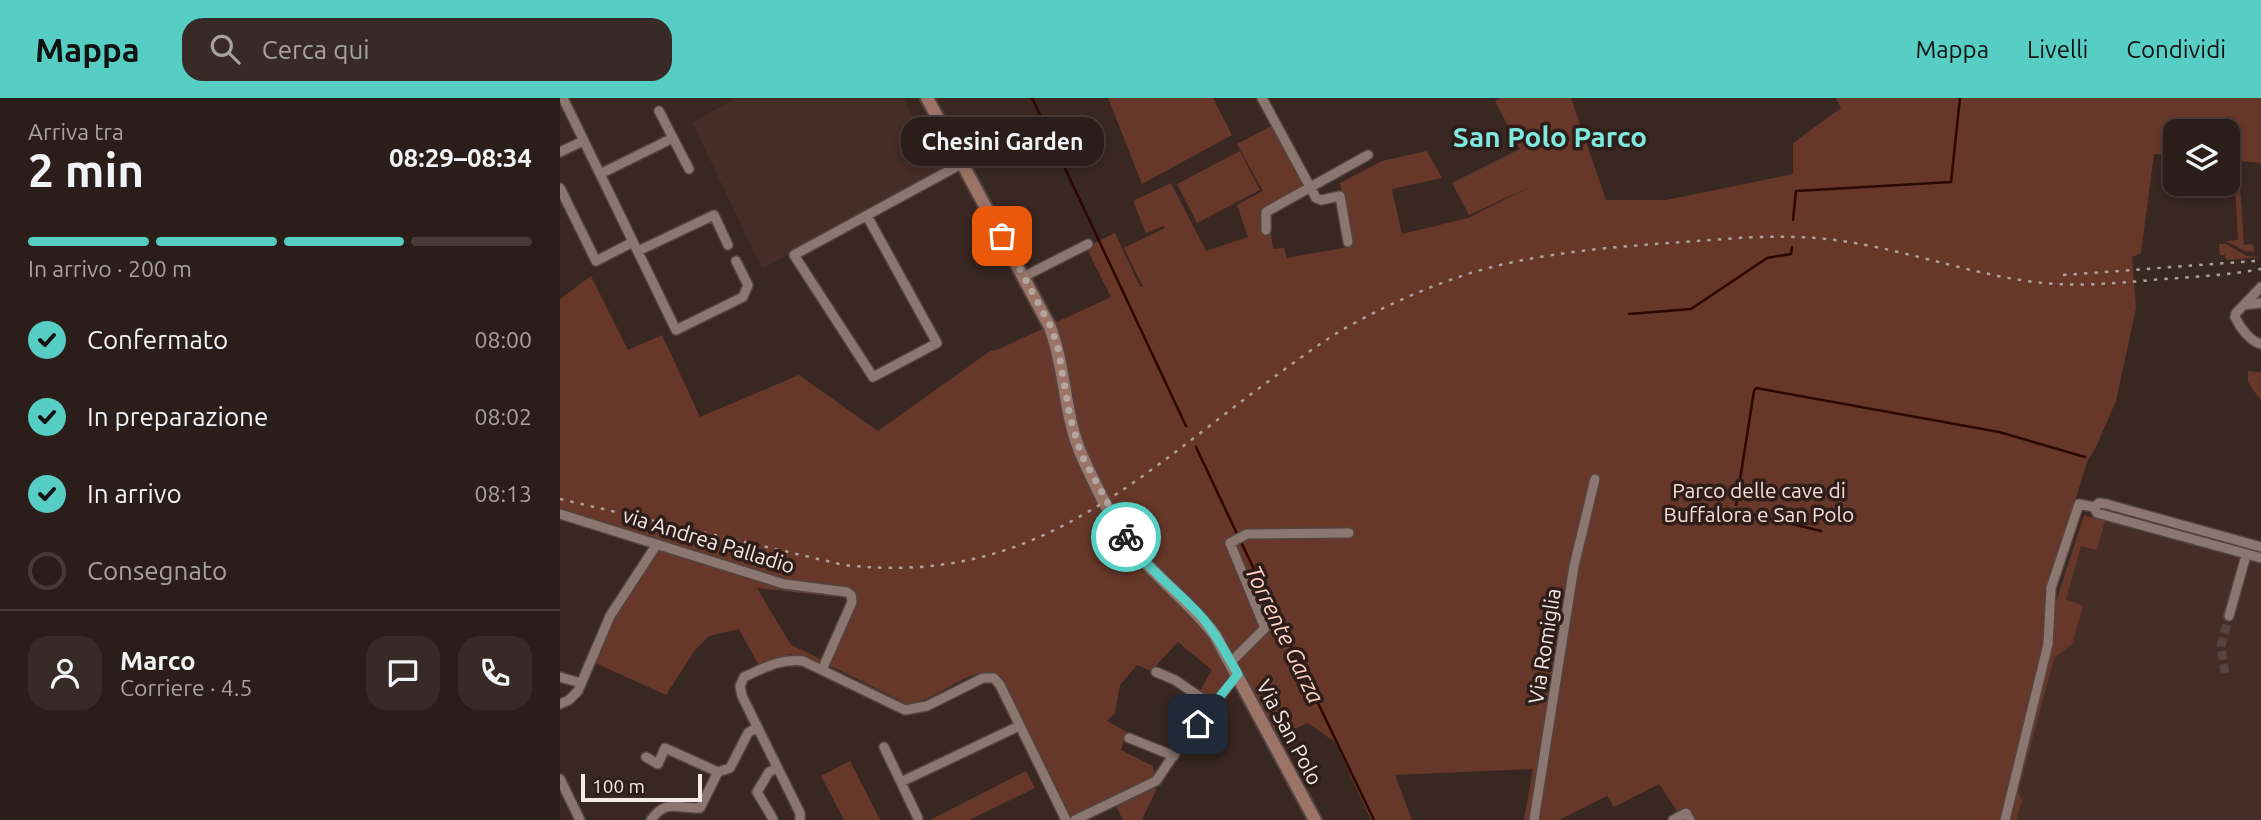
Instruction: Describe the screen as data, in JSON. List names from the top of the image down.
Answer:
{
  "streets": {
    "main road": ["Via San Polo"],
    "street": ["via Andrea Palladio", "Via Romiglia"]
  },
  "districts": ["San Polo Parco"],
  "water": ["Torrente Garza"],
  "parks": ["Parco delle cave di Buffalora e San Polo"],
  "places": ["Chesini Garden"],
  "scale_bar": "100 m",
  "page": {
    "header": "Mappa",
    "search": "Cerca qui",
    "nav": ["Mappa", "Livelli", "Condividi"],
    "heading": ["2 min", "Arriva tra", "08:29–08:34"],
    "panel": ["Marco", "Corriere · 4.5"],
    "bubble": "Chesini Garden",
    "bar": "In arrivo · 200 m",
    "list": [
      ["Confermato", "08:00"],
      ["In preparazione", "08:02"],
      ["In arrivo", "08:13"],
      "Consegnato"
    ],
    "scale": "100 m"
  }
}
